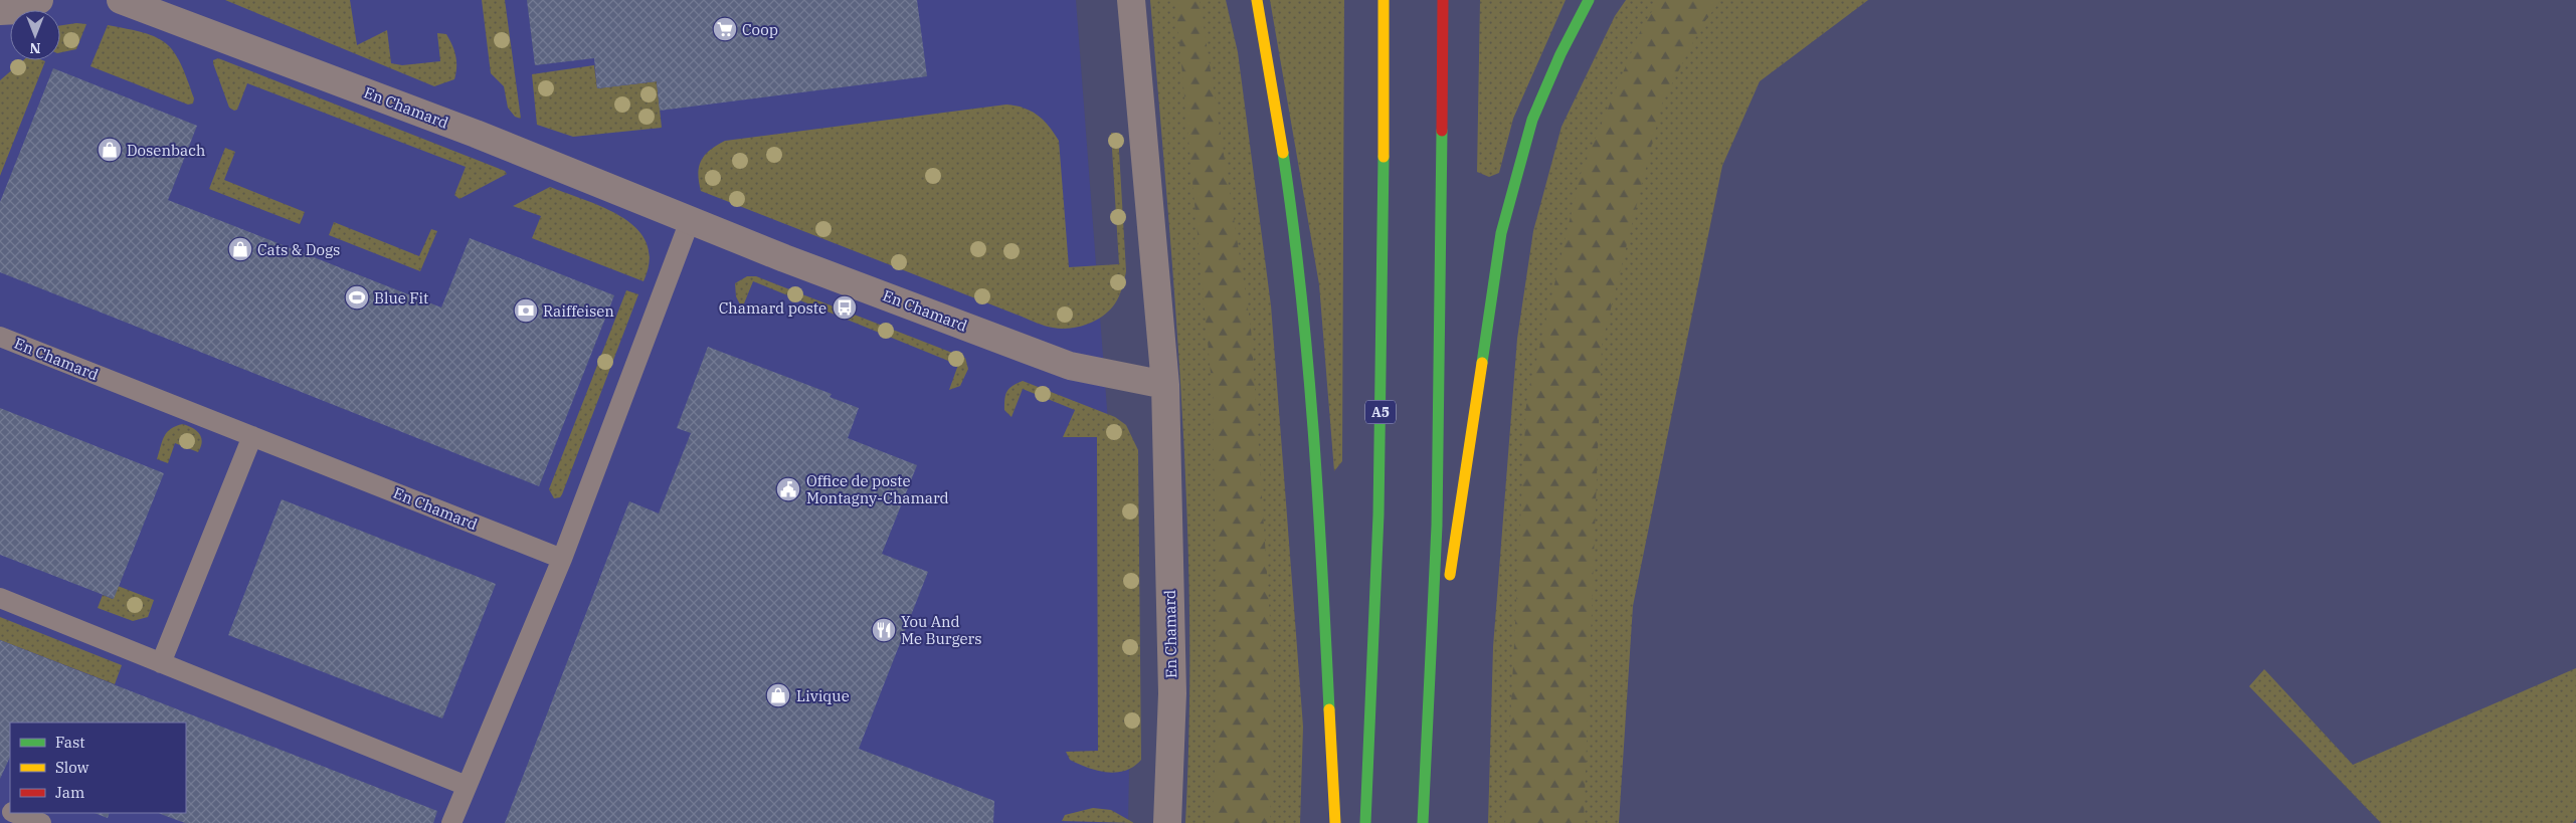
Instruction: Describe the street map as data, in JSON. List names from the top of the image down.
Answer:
{
  "streets": {
    "highway": ["A5"],
    "street": ["En Chamard"]
  },
  "places": {
    "supermarket": ["Coop"],
    "shop": ["Dosenbach", "Cats & Dogs", "Livique"],
    "sports": ["Blue Fit"],
    "bus stop": ["Chamard poste"],
    "bank": ["Raiffeisen"],
    "public building": ["Office de poste Montagny-Chamard"],
    "restaurant": ["You And Me Burgers"]
  },
  "legend": ["Fast", "Slow", "Jam"],
  "north": "bottom"
}
